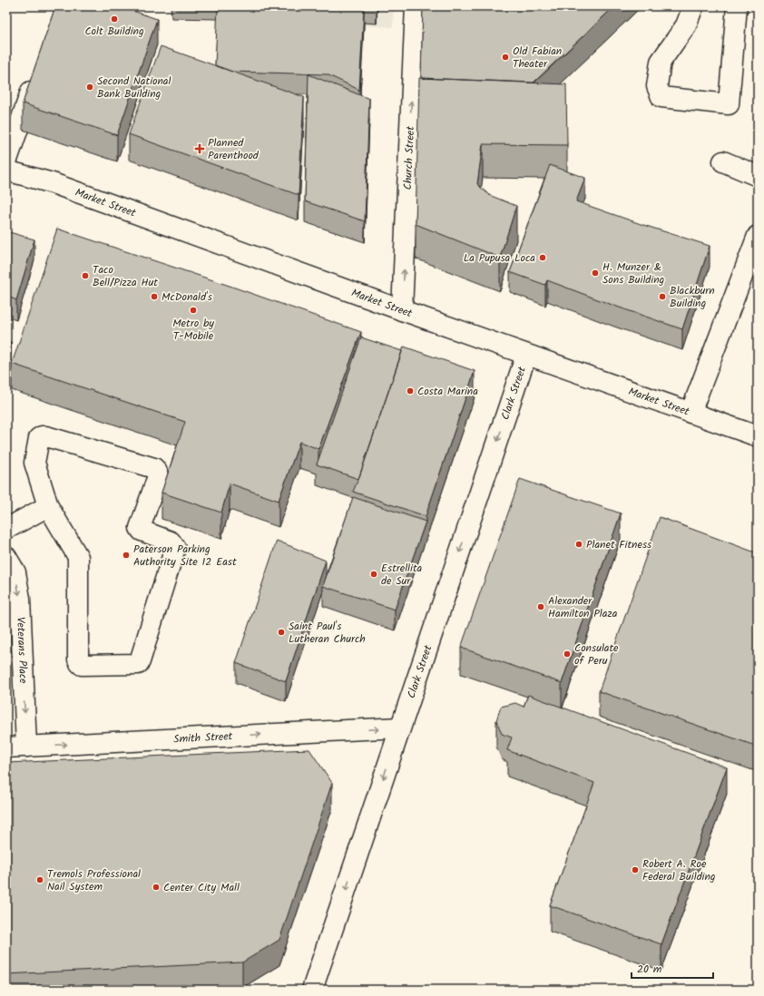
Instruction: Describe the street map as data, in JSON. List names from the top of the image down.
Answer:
{
  "streets": {
    "street": [
      "Church Street",
      "Market Street",
      "Clark Street",
      "Veterans Place",
      "Smith Street"
    ]
  },
  "crossings": [
    ["Church Street", "Market Street"],
    ["Market Street", "Clark Street"],
    ["Clark Street", "Smith Street"],
    ["Veterans Place", "Smith Street"]
  ],
  "one_way": [
    "Church Street",
    "Clark Street",
    "Veterans Place",
    "Smith Street"
  ],
  "places": {
    "other": [
      "Colt Building",
      "Old Fabian Theater",
      "Second National Bank Building",
      "La Pupusa Loca",
      "H. Munzer & Sons Building",
      "Taco Bell/Pizza Hut",
      "McDonald's",
      "Blackburn Building",
      "Metro by T-Mobile",
      "Costa Marina",
      "Planet Fitness",
      "Paterson Parking Authority Site 12 East",
      "Estrellita de Sur",
      "Alexander Hamilton Plaza",
      "Saint Paul's Lutheran Church",
      "Consulate of Peru",
      "Robert A. Roe Federal Building",
      "Tremols Professional Nail System",
      "Center City Mall"
    ],
    "health": ["Planned Parenthood"]
  },
  "scale_bar": "20 m"
}
